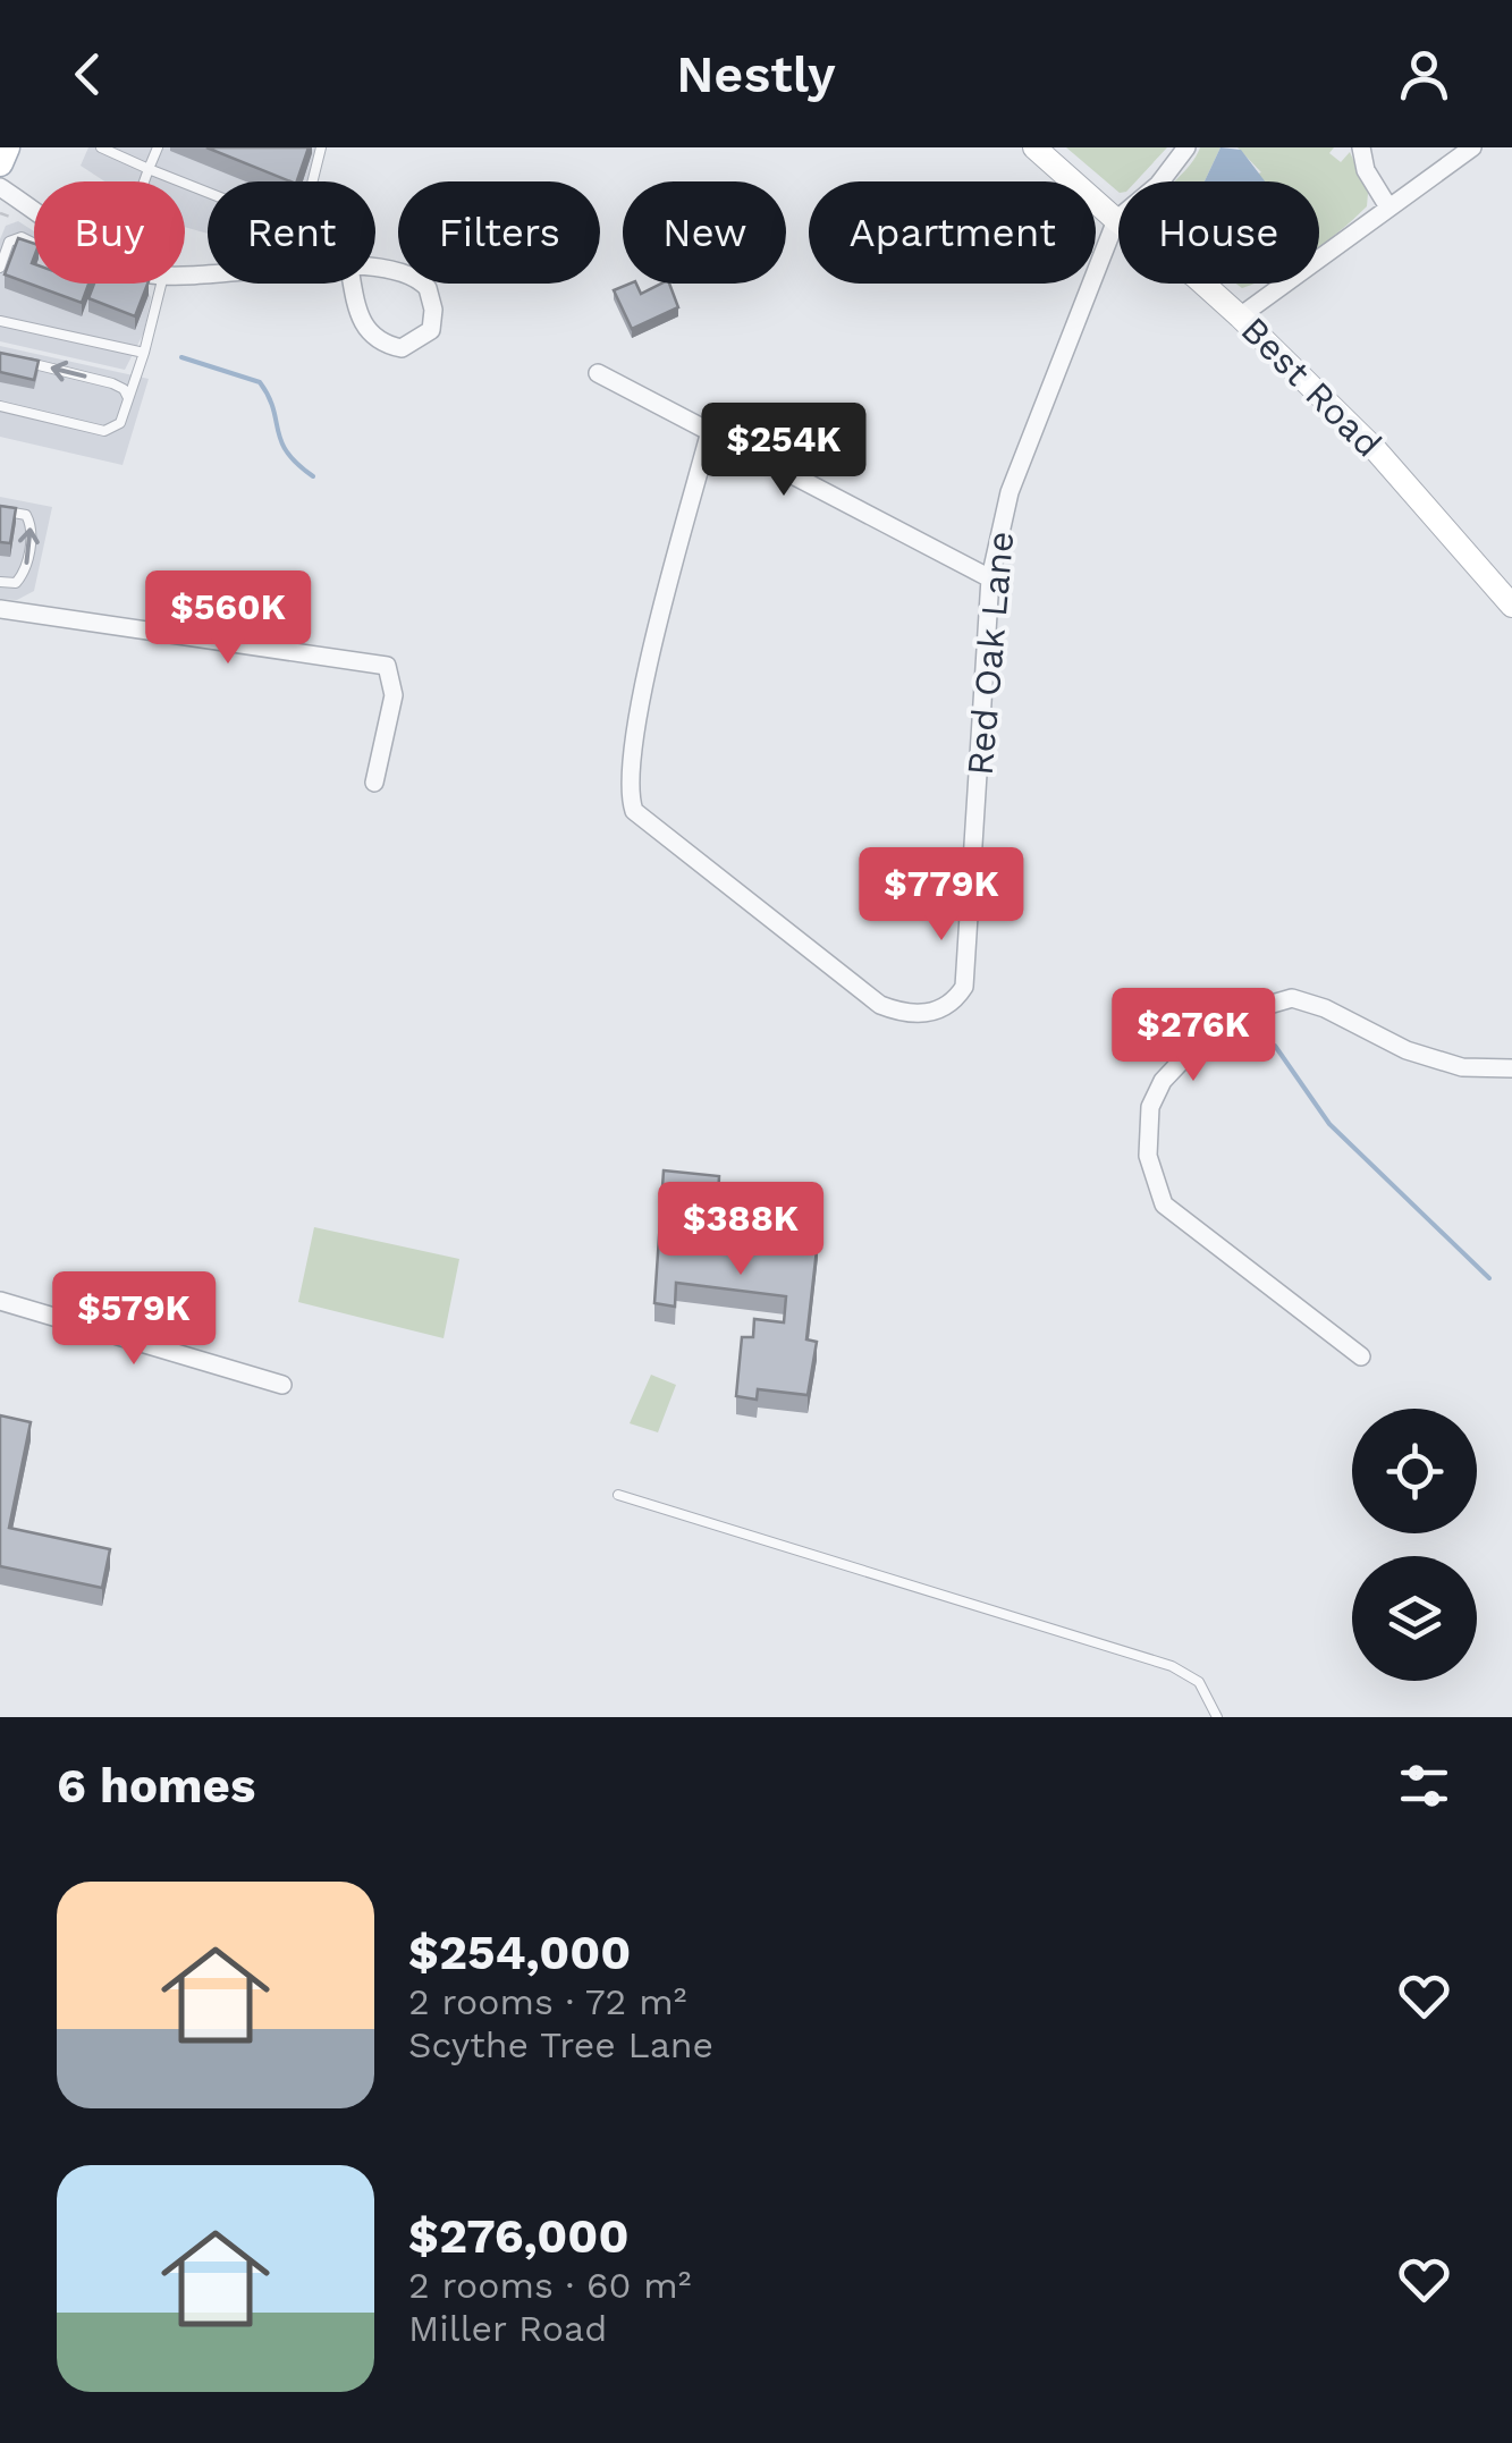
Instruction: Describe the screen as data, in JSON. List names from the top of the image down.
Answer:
{
  "streets": {
    "street": ["Best Road", "Red Oak Lane"]
  },
  "crossings": [
    ["Best Road", "Red Oak Lane"]
  ],
  "page": {
    "header": "Nestly",
    "chip": [
      "Buy",
      "Rent",
      "Filters",
      "New",
      "Apartment",
      "House"
    ],
    "price": [
      "$254K",
      "$560K",
      "$779K",
      "$276K",
      "$388K",
      "$579K"
    ],
    "heading": "6 homes",
    "list": [
      {
        "name": "$254,000",
        "note": "2 rooms · 72 m² · Scythe Tree Lane"
      },
      {
        "name": "$276,000",
        "note": "2 rooms · 60 m² · Miller Road"
      }
    ]
  }
}
